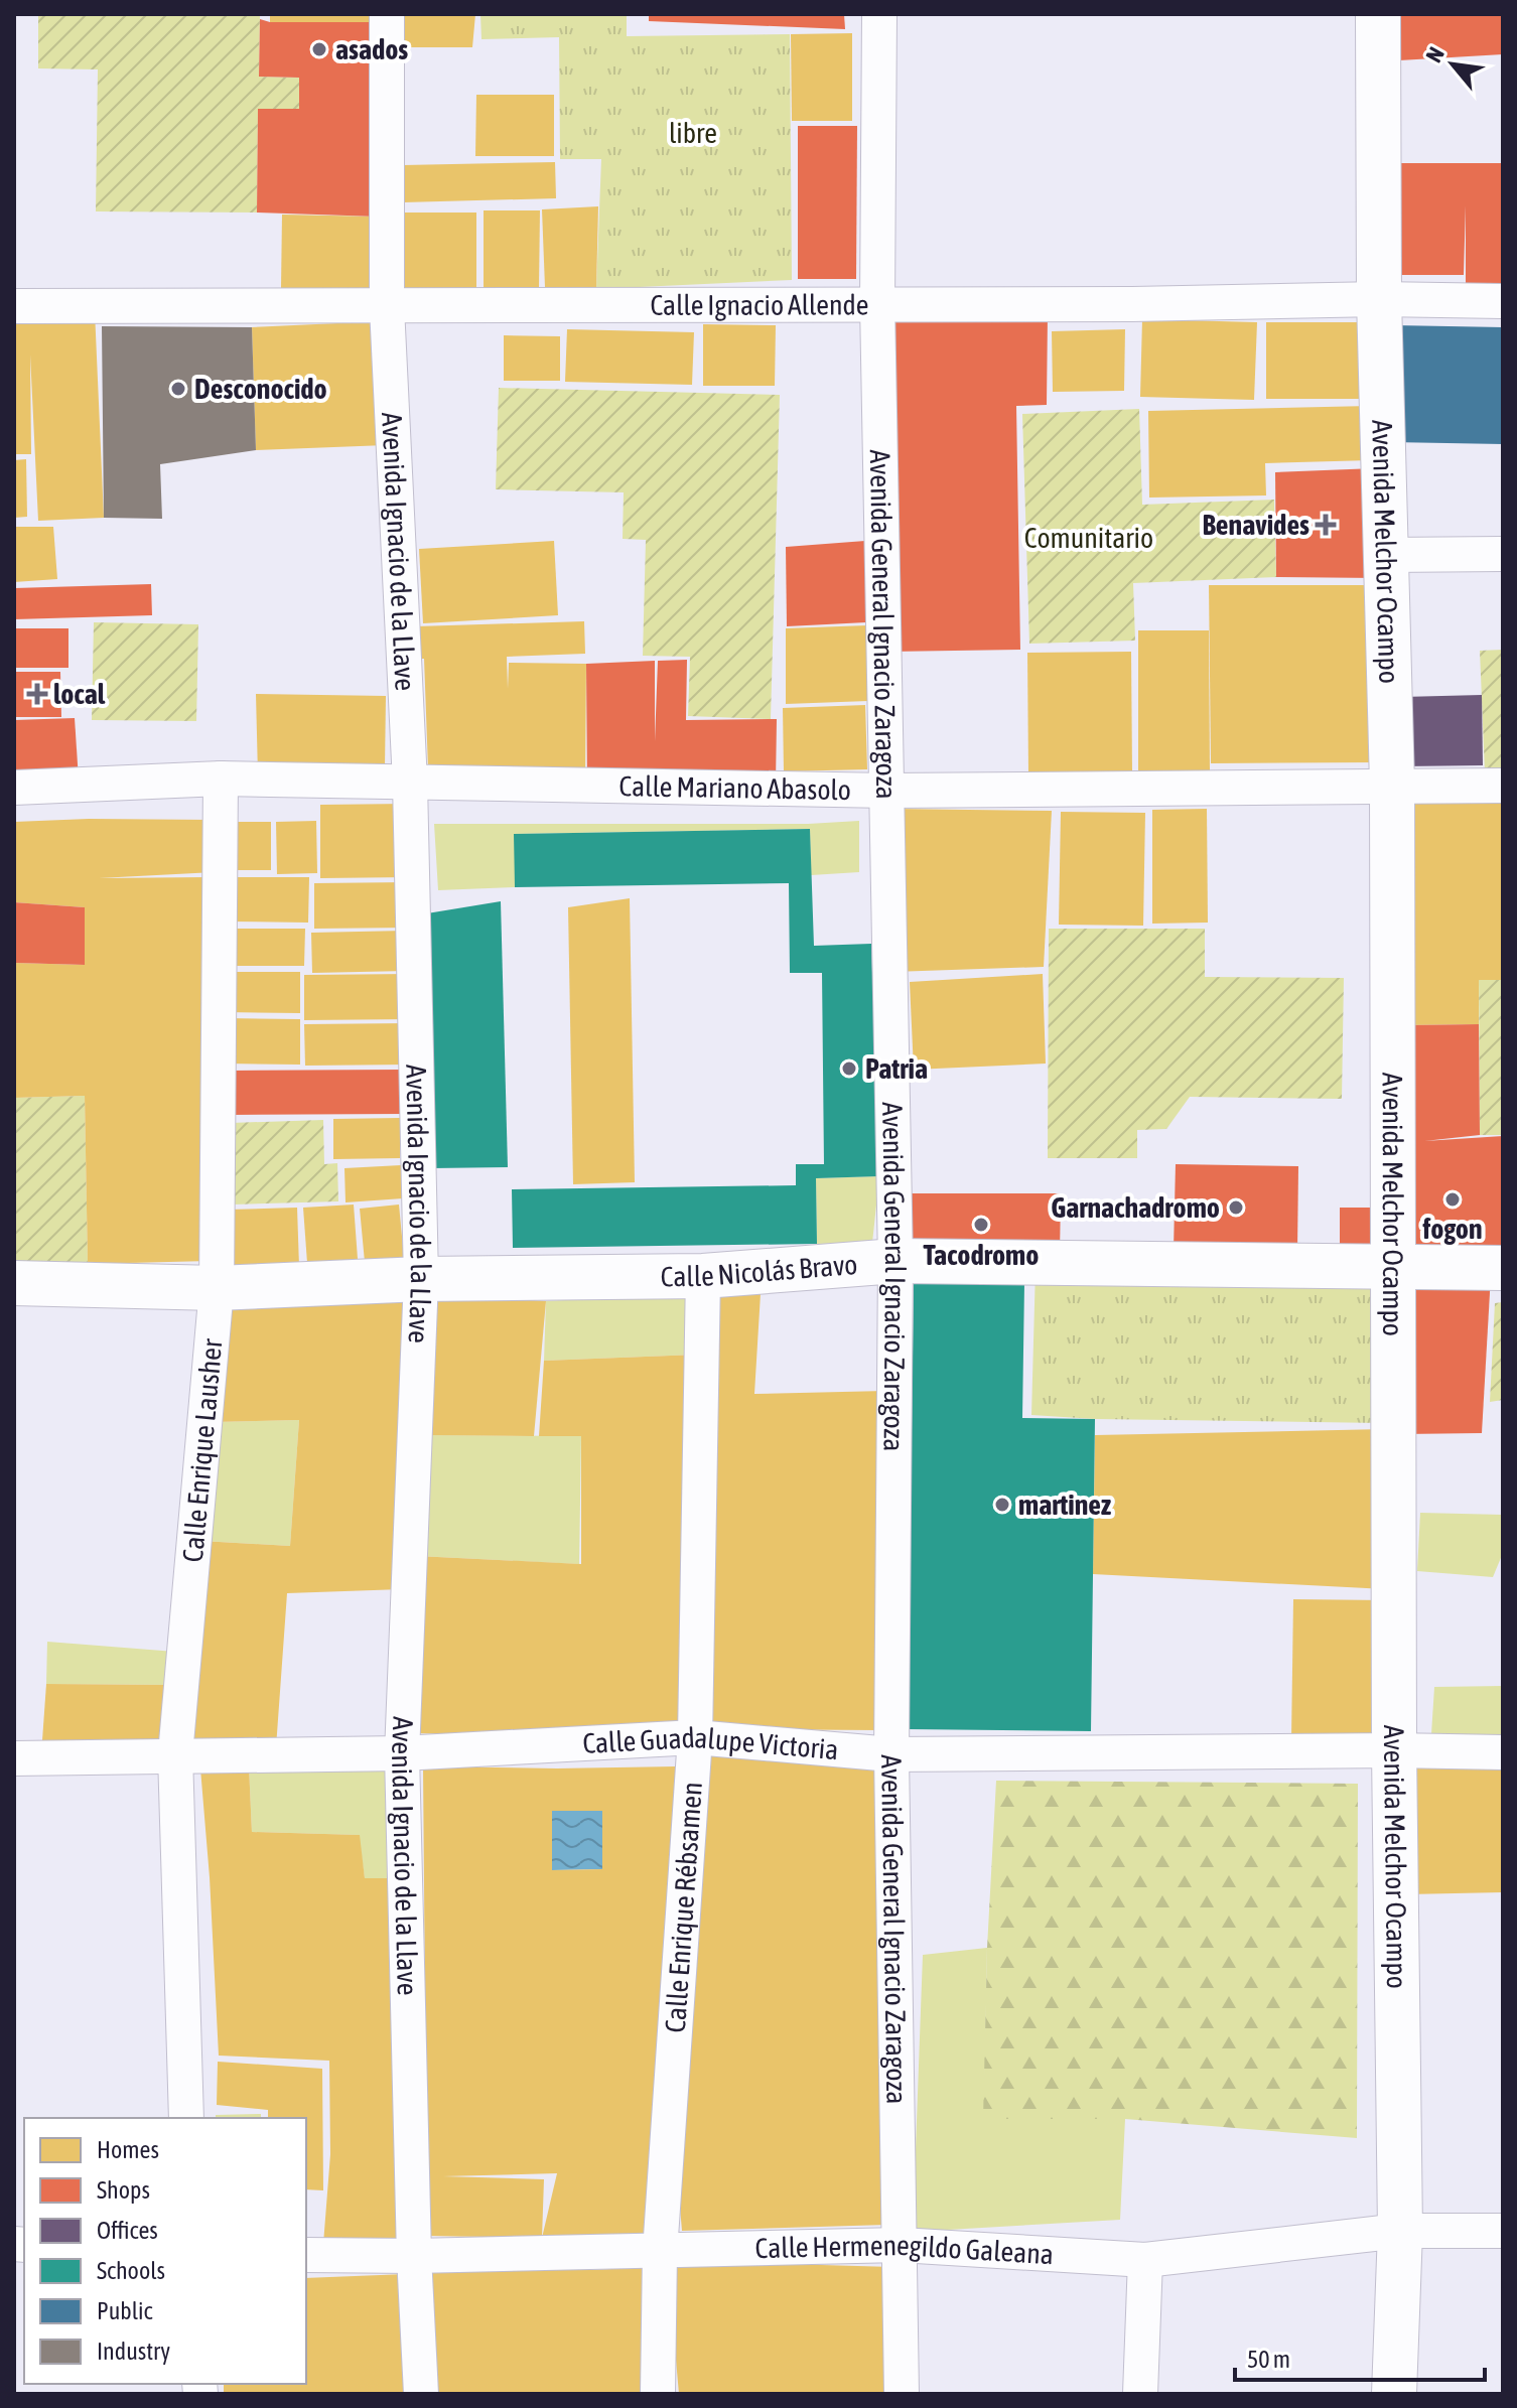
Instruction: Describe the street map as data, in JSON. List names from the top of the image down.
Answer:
{
  "streets": {
    "street": [
      "Calle Ignacio Allende",
      "Avenida Ignacio de la Llave",
      "Avenida Melchor Ocampo",
      "Avenida General Ignacio Zaragoza",
      "Calle Mariano Abasolo",
      "Calle Nicolás Bravo",
      "Calle Enrique Lausher",
      "Calle Guadalupe Victoria",
      "Calle Enrique Rébsamen",
      "Calle Hermenegildo Galeana"
    ]
  },
  "crossings": [
    ["Calle Ignacio Allende", "Avenida Ignacio de la Llave"],
    ["Calle Ignacio Allende", "Avenida Melchor Ocampo"],
    ["Calle Ignacio Allende", "Avenida General Ignacio Zaragoza"],
    ["Avenida Ignacio de la Llave", "Calle Mariano Abasolo"],
    ["Avenida Ignacio de la Llave", "Calle Nicolás Bravo"],
    ["Avenida Ignacio de la Llave", "Calle Guadalupe Victoria"],
    ["Avenida Ignacio de la Llave", "Calle Hermenegildo Galeana"],
    ["Avenida Melchor Ocampo", "Calle Mariano Abasolo"],
    ["Avenida Melchor Ocampo", "Calle Nicolás Bravo"],
    ["Avenida Melchor Ocampo", "Calle Guadalupe Victoria"],
    ["Avenida Melchor Ocampo", "Calle Hermenegildo Galeana"],
    ["Avenida General Ignacio Zaragoza", "Calle Mariano Abasolo"],
    ["Avenida General Ignacio Zaragoza", "Calle Nicolás Bravo"],
    ["Avenida General Ignacio Zaragoza", "Calle Guadalupe Victoria"],
    ["Avenida General Ignacio Zaragoza", "Calle Hermenegildo Galeana"],
    ["Calle Mariano Abasolo", "Calle Enrique Lausher"],
    ["Calle Nicolás Bravo", "Calle Enrique Lausher"],
    ["Calle Nicolás Bravo", "Calle Enrique Rébsamen"],
    ["Calle Enrique Lausher", "Calle Guadalupe Victoria"],
    ["Calle Guadalupe Victoria", "Calle Enrique Rébsamen"],
    ["Calle Enrique Rébsamen", "Calle Hermenegildo Galeana"]
  ],
  "parks": ["libre", "Comunitario"],
  "places": {
    "other": [
      "asados",
      "Desconocido",
      "Patria",
      "fogon",
      "Garnachadromo",
      "Tacodromo",
      "martinez"
    ],
    "health": ["Benavides", "local"]
  },
  "legend": [
    "Homes",
    "Shops",
    "Offices",
    "Schools",
    "Public",
    "Industry"
  ],
  "scale_bar": "50 m",
  "north": "top left"
}
